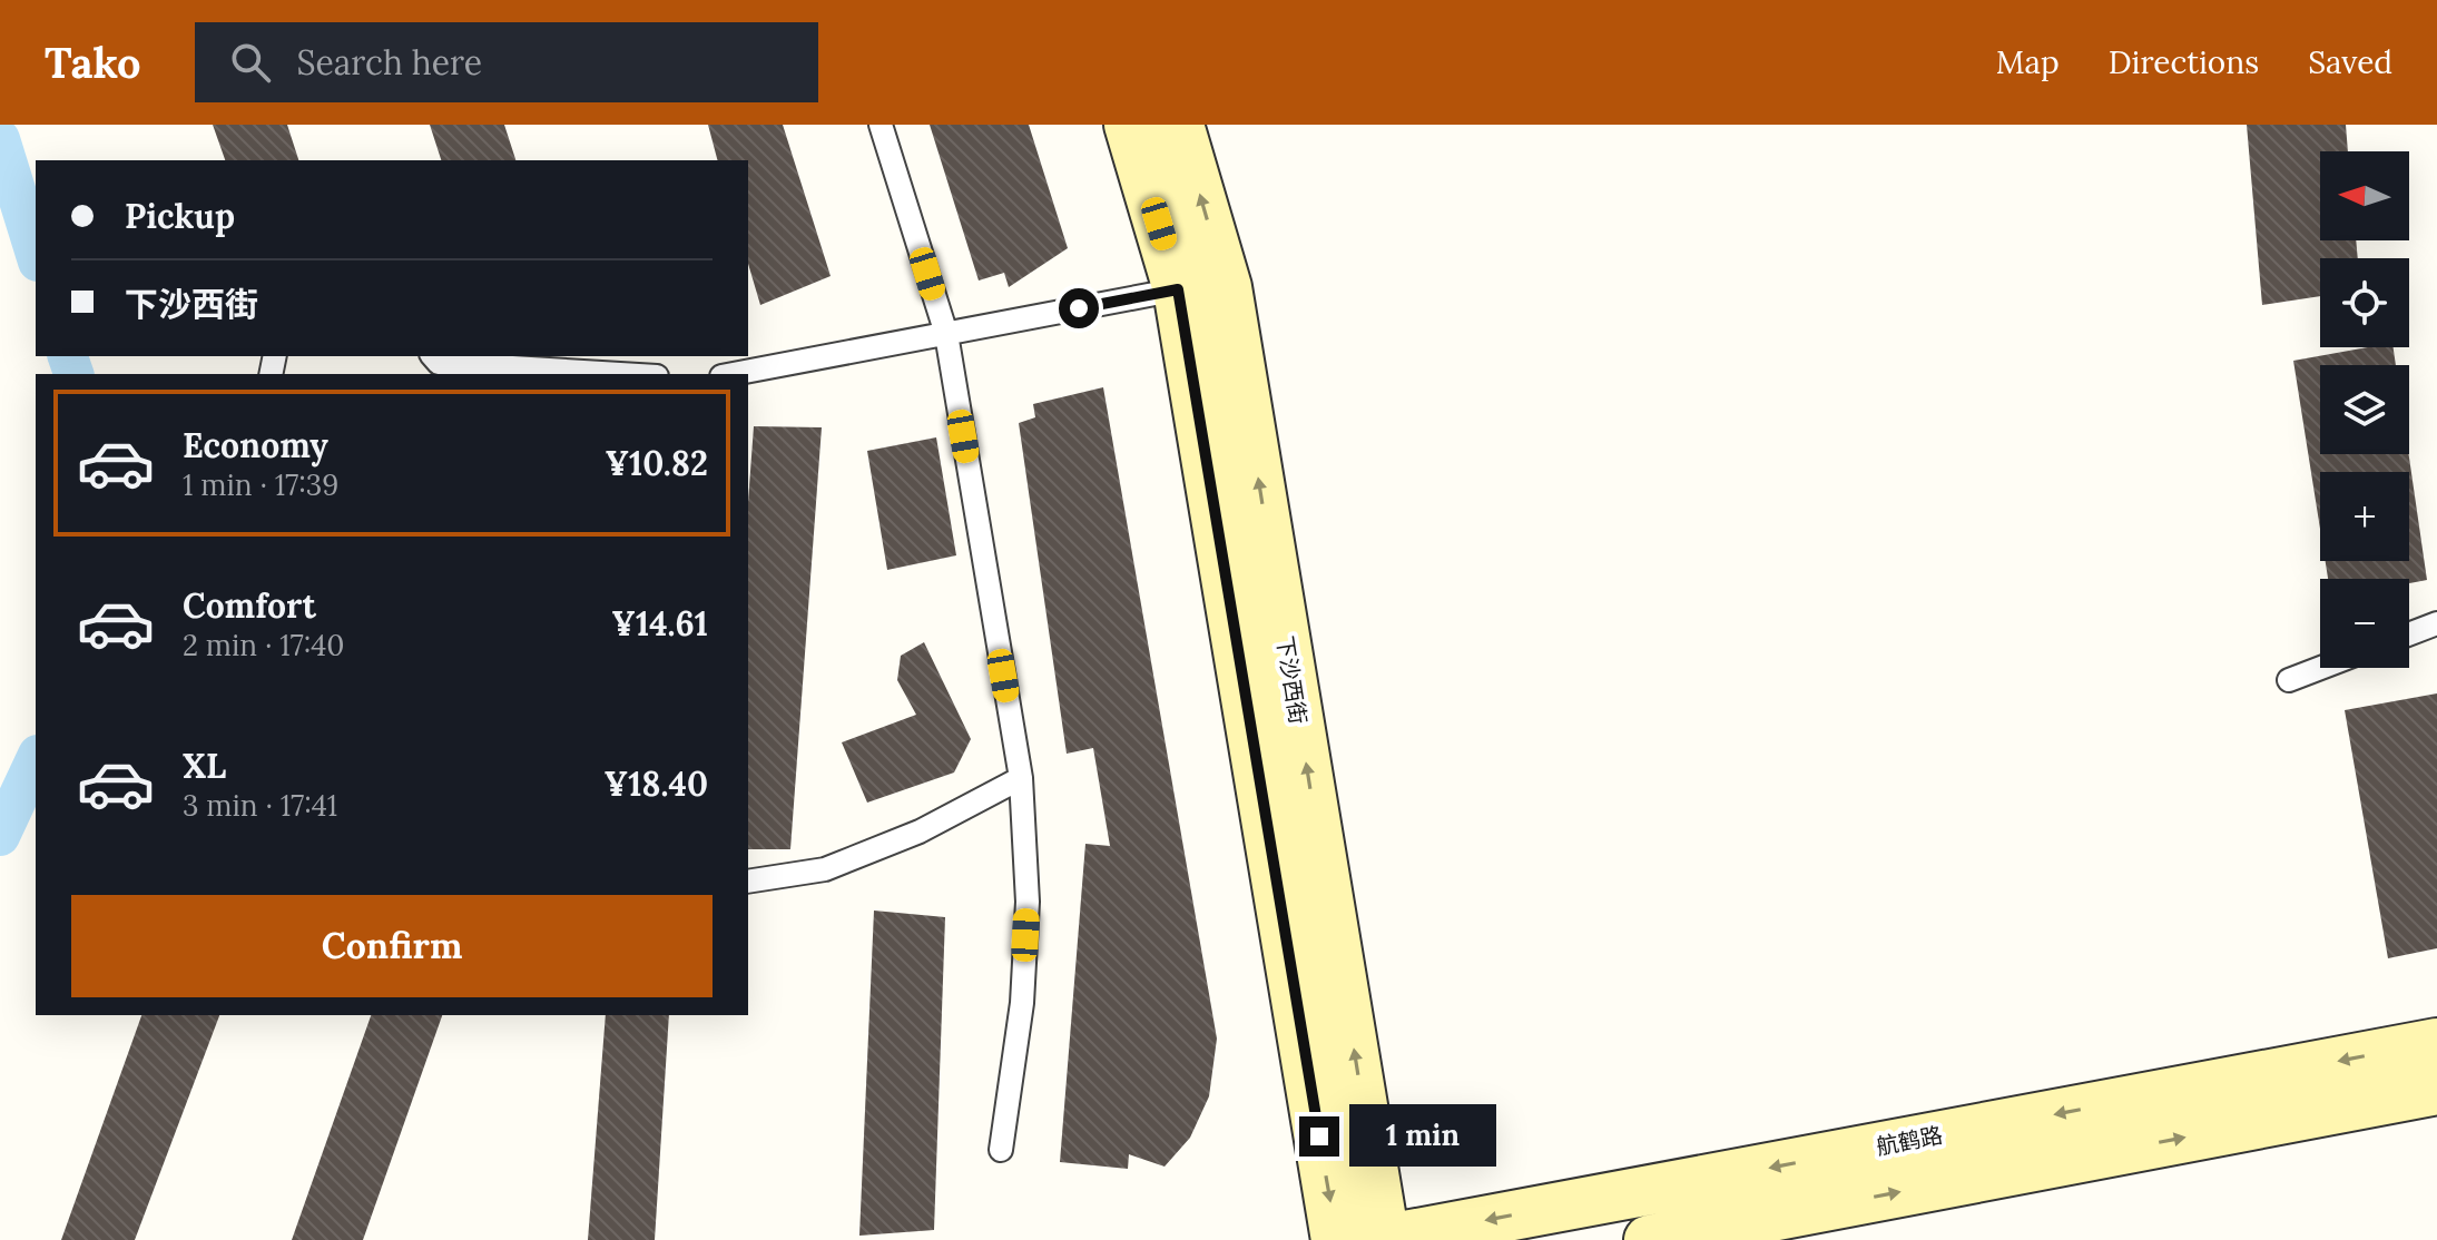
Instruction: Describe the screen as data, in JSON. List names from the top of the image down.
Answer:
{
  "streets": {
    "street": ["下沙西街", "航鹤路"]
  },
  "crossings": [
    ["下沙西街", "航鹤路"]
  ],
  "north": "left",
  "page": {
    "header": "Tako",
    "search": "Search here",
    "nav": ["Map", "Directions", "Saved"],
    "map_buttons": ["+", "−"],
    "banner": ["Pickup", "下沙西街"],
    "list": [
      {
        "name": "Economy",
        "note": "1 min · 17:39",
        "value": "¥10.82"
      },
      {
        "name": "Comfort",
        "note": "2 min · 17:40",
        "value": "¥14.61"
      },
      {
        "name": "XL",
        "note": "3 min · 17:41",
        "value": "¥18.40"
      }
    ],
    "buttons": "Confirm",
    "bubble": "1 min"
  }
}
